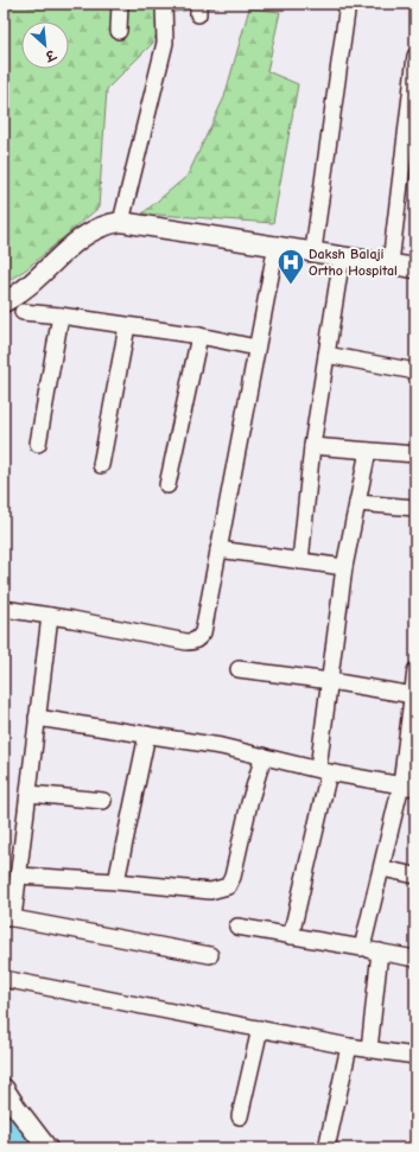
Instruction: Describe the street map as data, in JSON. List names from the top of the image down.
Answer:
{
  "places": {
    "hospital": ["Daksh Balaji Ortho Hospital"]
  },
  "north": "bottom right"
}
